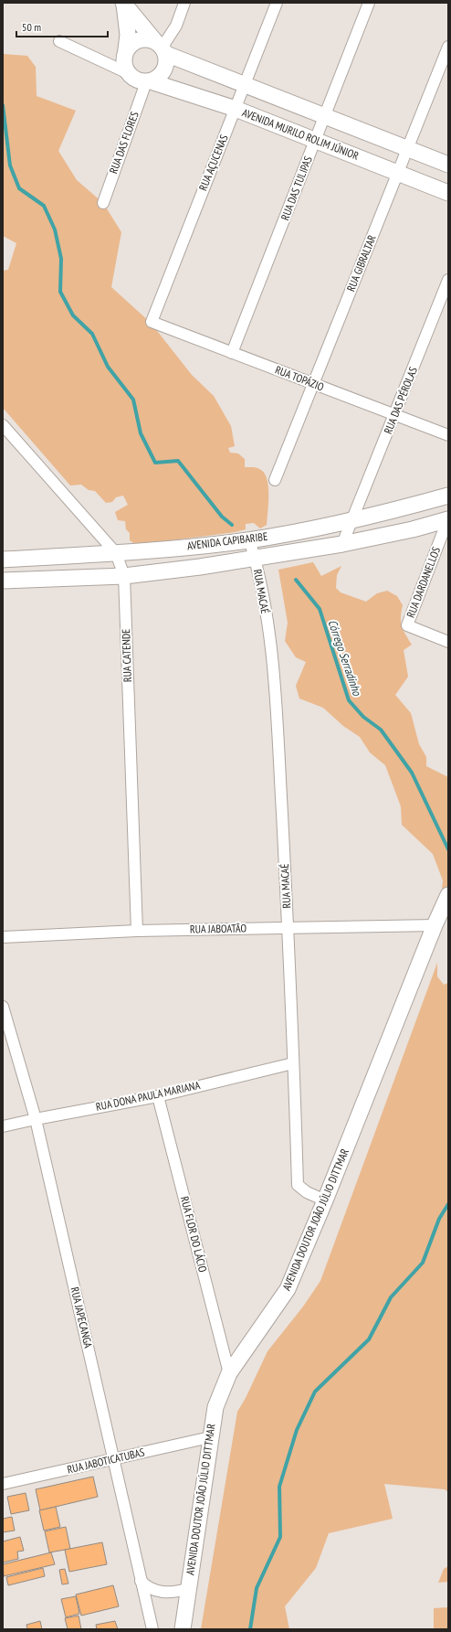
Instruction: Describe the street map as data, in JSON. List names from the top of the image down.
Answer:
{
  "streets": {
    "main road": ["AVENIDA MURILO ROLIM JÚNIOR", "AVENIDA CAPIBARIBE", "AVENIDA DOUTOR JOÃO JÚLIO DITTMAR"],
    "street": [
      "RUA DAS FLORES",
      "RUA AÇUCENAS",
      "RUA DAS TULIPAS",
      "RUA GIBRALTAR",
      "RUA TOPÁZIO",
      "RUA DAS PÉROLAS",
      "RUA DARDANELLOS",
      "RUA MACAÉ",
      "RUA CATENDE",
      "RUA JABOATÃO",
      "RUA DONA PAULA MARIANA",
      "RUA FLOR DO LÁCIO",
      "RUA JAPECANGA",
      "RUA JABOTICATUBAS"
    ]
  },
  "crossings": [
    ["AVENIDA MURILO ROLIM JÚNIOR", "RUA DAS FLORES"],
    ["AVENIDA MURILO ROLIM JÚNIOR", "RUA AÇUCENAS"],
    ["AVENIDA MURILO ROLIM JÚNIOR", "RUA DAS TULIPAS"],
    ["AVENIDA MURILO ROLIM JÚNIOR", "RUA GIBRALTAR"],
    ["RUA AÇUCENAS", "RUA TOPÁZIO"],
    ["RUA DAS TULIPAS", "RUA TOPÁZIO"],
    ["RUA GIBRALTAR", "RUA TOPÁZIO"],
    ["RUA TOPÁZIO", "RUA DAS PÉROLAS"],
    ["RUA DAS PÉROLAS", "AVENIDA CAPIBARIBE"],
    ["AVENIDA CAPIBARIBE", "RUA DARDANELLOS"],
    ["AVENIDA CAPIBARIBE", "RUA MACAÉ"],
    ["AVENIDA CAPIBARIBE", "RUA CATENDE"],
    ["RUA MACAÉ", "RUA JABOATÃO"],
    ["RUA MACAÉ", "RUA DONA PAULA MARIANA"],
    ["RUA MACAÉ", "AVENIDA DOUTOR JOÃO JÚLIO DITTMAR"],
    ["RUA CATENDE", "RUA JABOATÃO"],
    ["RUA JABOATÃO", "AVENIDA DOUTOR JOÃO JÚLIO DITTMAR"],
    ["RUA DONA PAULA MARIANA", "RUA FLOR DO LÁCIO"],
    ["RUA DONA PAULA MARIANA", "RUA JAPECANGA"],
    ["AVENIDA DOUTOR JOÃO JÚLIO DITTMAR", "RUA FLOR DO LÁCIO"],
    ["AVENIDA DOUTOR JOÃO JÚLIO DITTMAR", "RUA JABOTICATUBAS"],
    ["RUA JAPECANGA", "RUA JABOTICATUBAS"]
  ],
  "water": ["Córrego Serradinho"],
  "scale_bar": "50 m"
}
